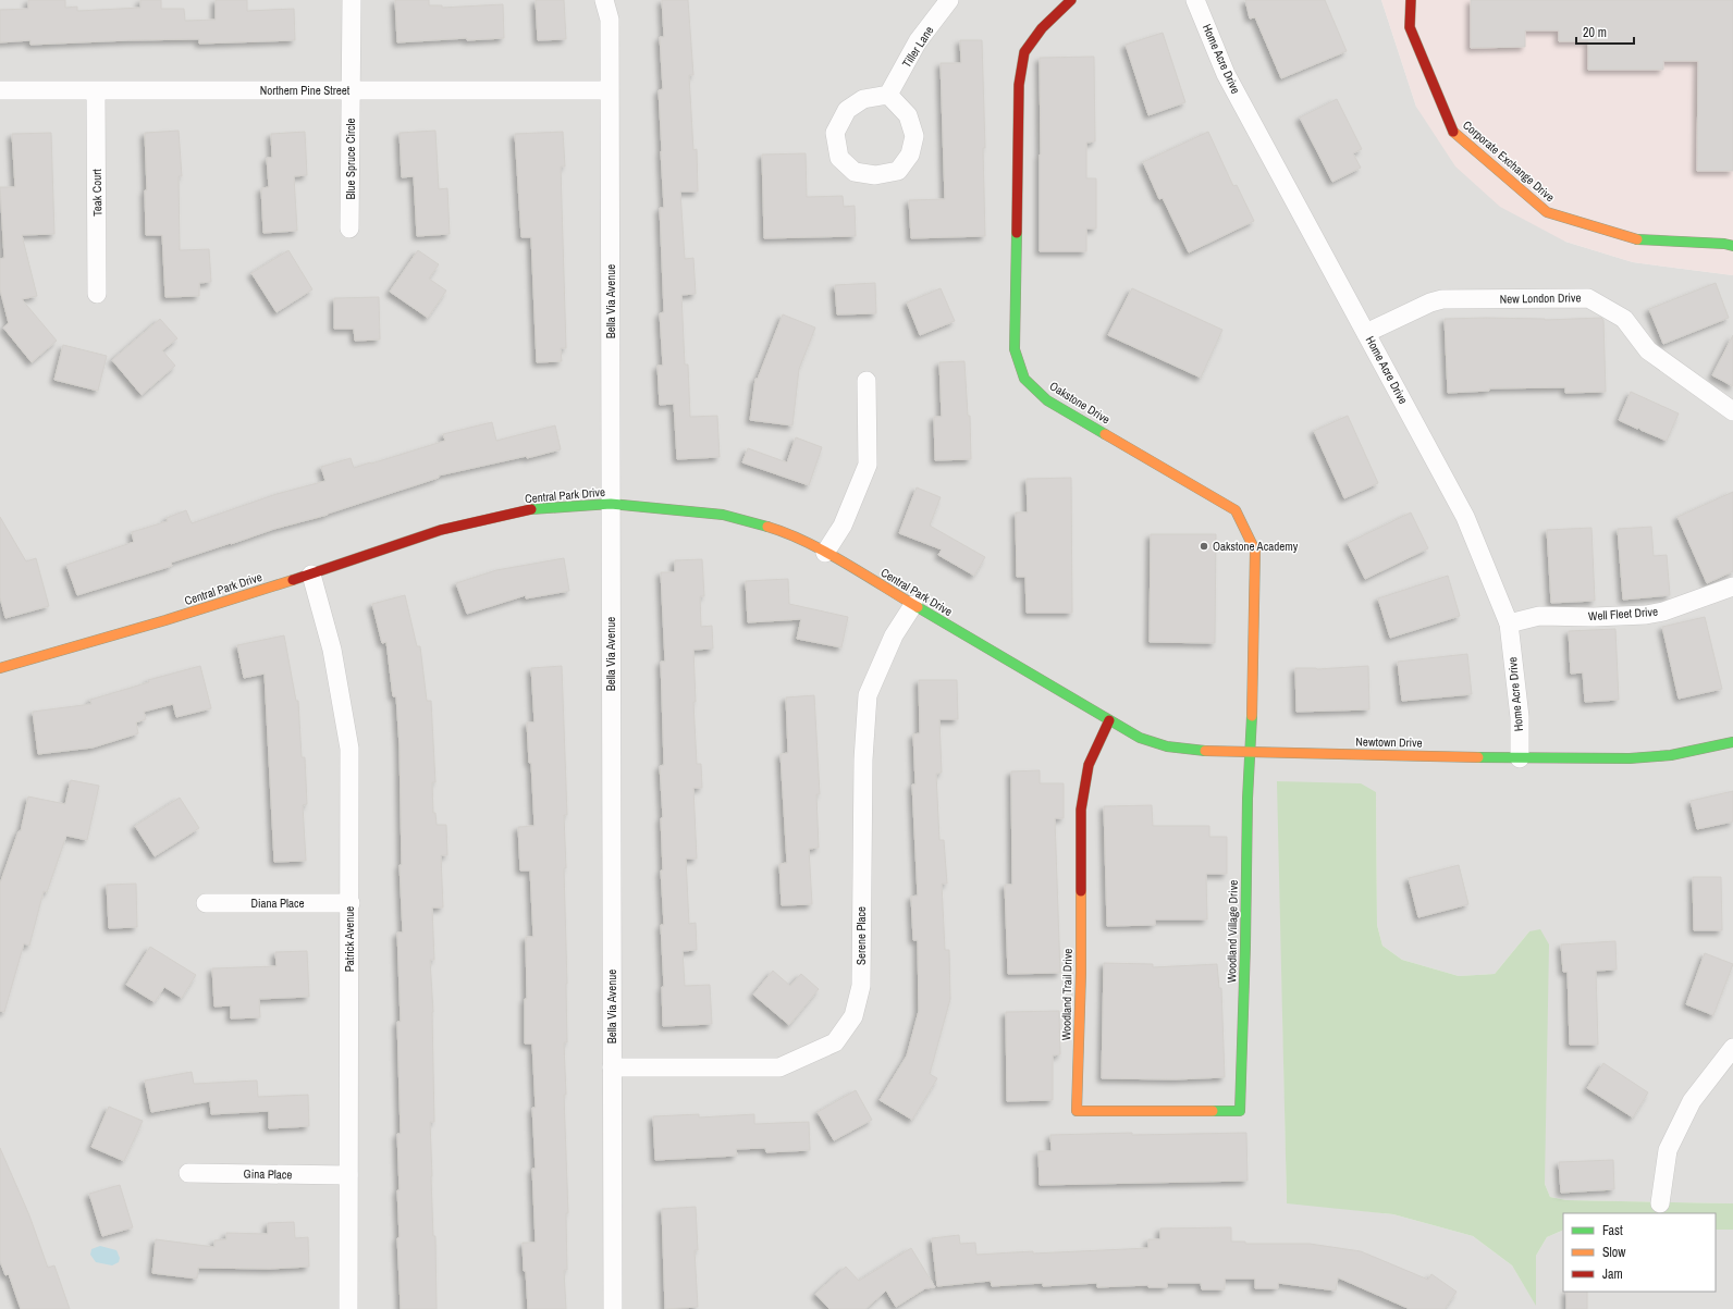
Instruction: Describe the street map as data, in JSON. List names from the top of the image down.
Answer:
{
  "streets": {
    "street": [
      "Tiller Lane",
      "Home Acre Drive",
      "Northern Pine Street",
      "Blue Spruce Circle",
      "Corporate Exchange Drive",
      "Teak Court",
      "New London Drive",
      "Bella Via Avenue",
      "Oakstone Drive",
      "Central Park Drive",
      "Well Fleet Drive",
      "Newtown Drive",
      "Diana Place",
      "Woodland Village Drive",
      "Serene Place",
      "Patrick Avenue",
      "Woodland Trail Drive",
      "Gina Place"
    ]
  },
  "crossings": [
    ["Home Acre Drive", "New London Drive"],
    ["Home Acre Drive", "Well Fleet Drive"],
    ["Home Acre Drive", "Newtown Drive"],
    ["Northern Pine Street", "Blue Spruce Circle"],
    ["Northern Pine Street", "Teak Court"],
    ["Northern Pine Street", "Bella Via Avenue"],
    ["Bella Via Avenue", "Central Park Drive"],
    ["Bella Via Avenue", "Serene Place"],
    ["Oakstone Drive", "Newtown Drive"],
    ["Oakstone Drive", "Woodland Village Drive"],
    ["Central Park Drive", "Newtown Drive"],
    ["Central Park Drive", "Serene Place"],
    ["Central Park Drive", "Patrick Avenue"],
    ["Newtown Drive", "Woodland Village Drive"],
    ["Newtown Drive", "Woodland Trail Drive"],
    ["Diana Place", "Patrick Avenue"],
    ["Woodland Village Drive", "Woodland Trail Drive"],
    ["Patrick Avenue", "Gina Place"]
  ],
  "places": ["Oakstone Academy"],
  "legend": ["Fast", "Slow", "Jam"],
  "scale_bar": "20 m"
}
